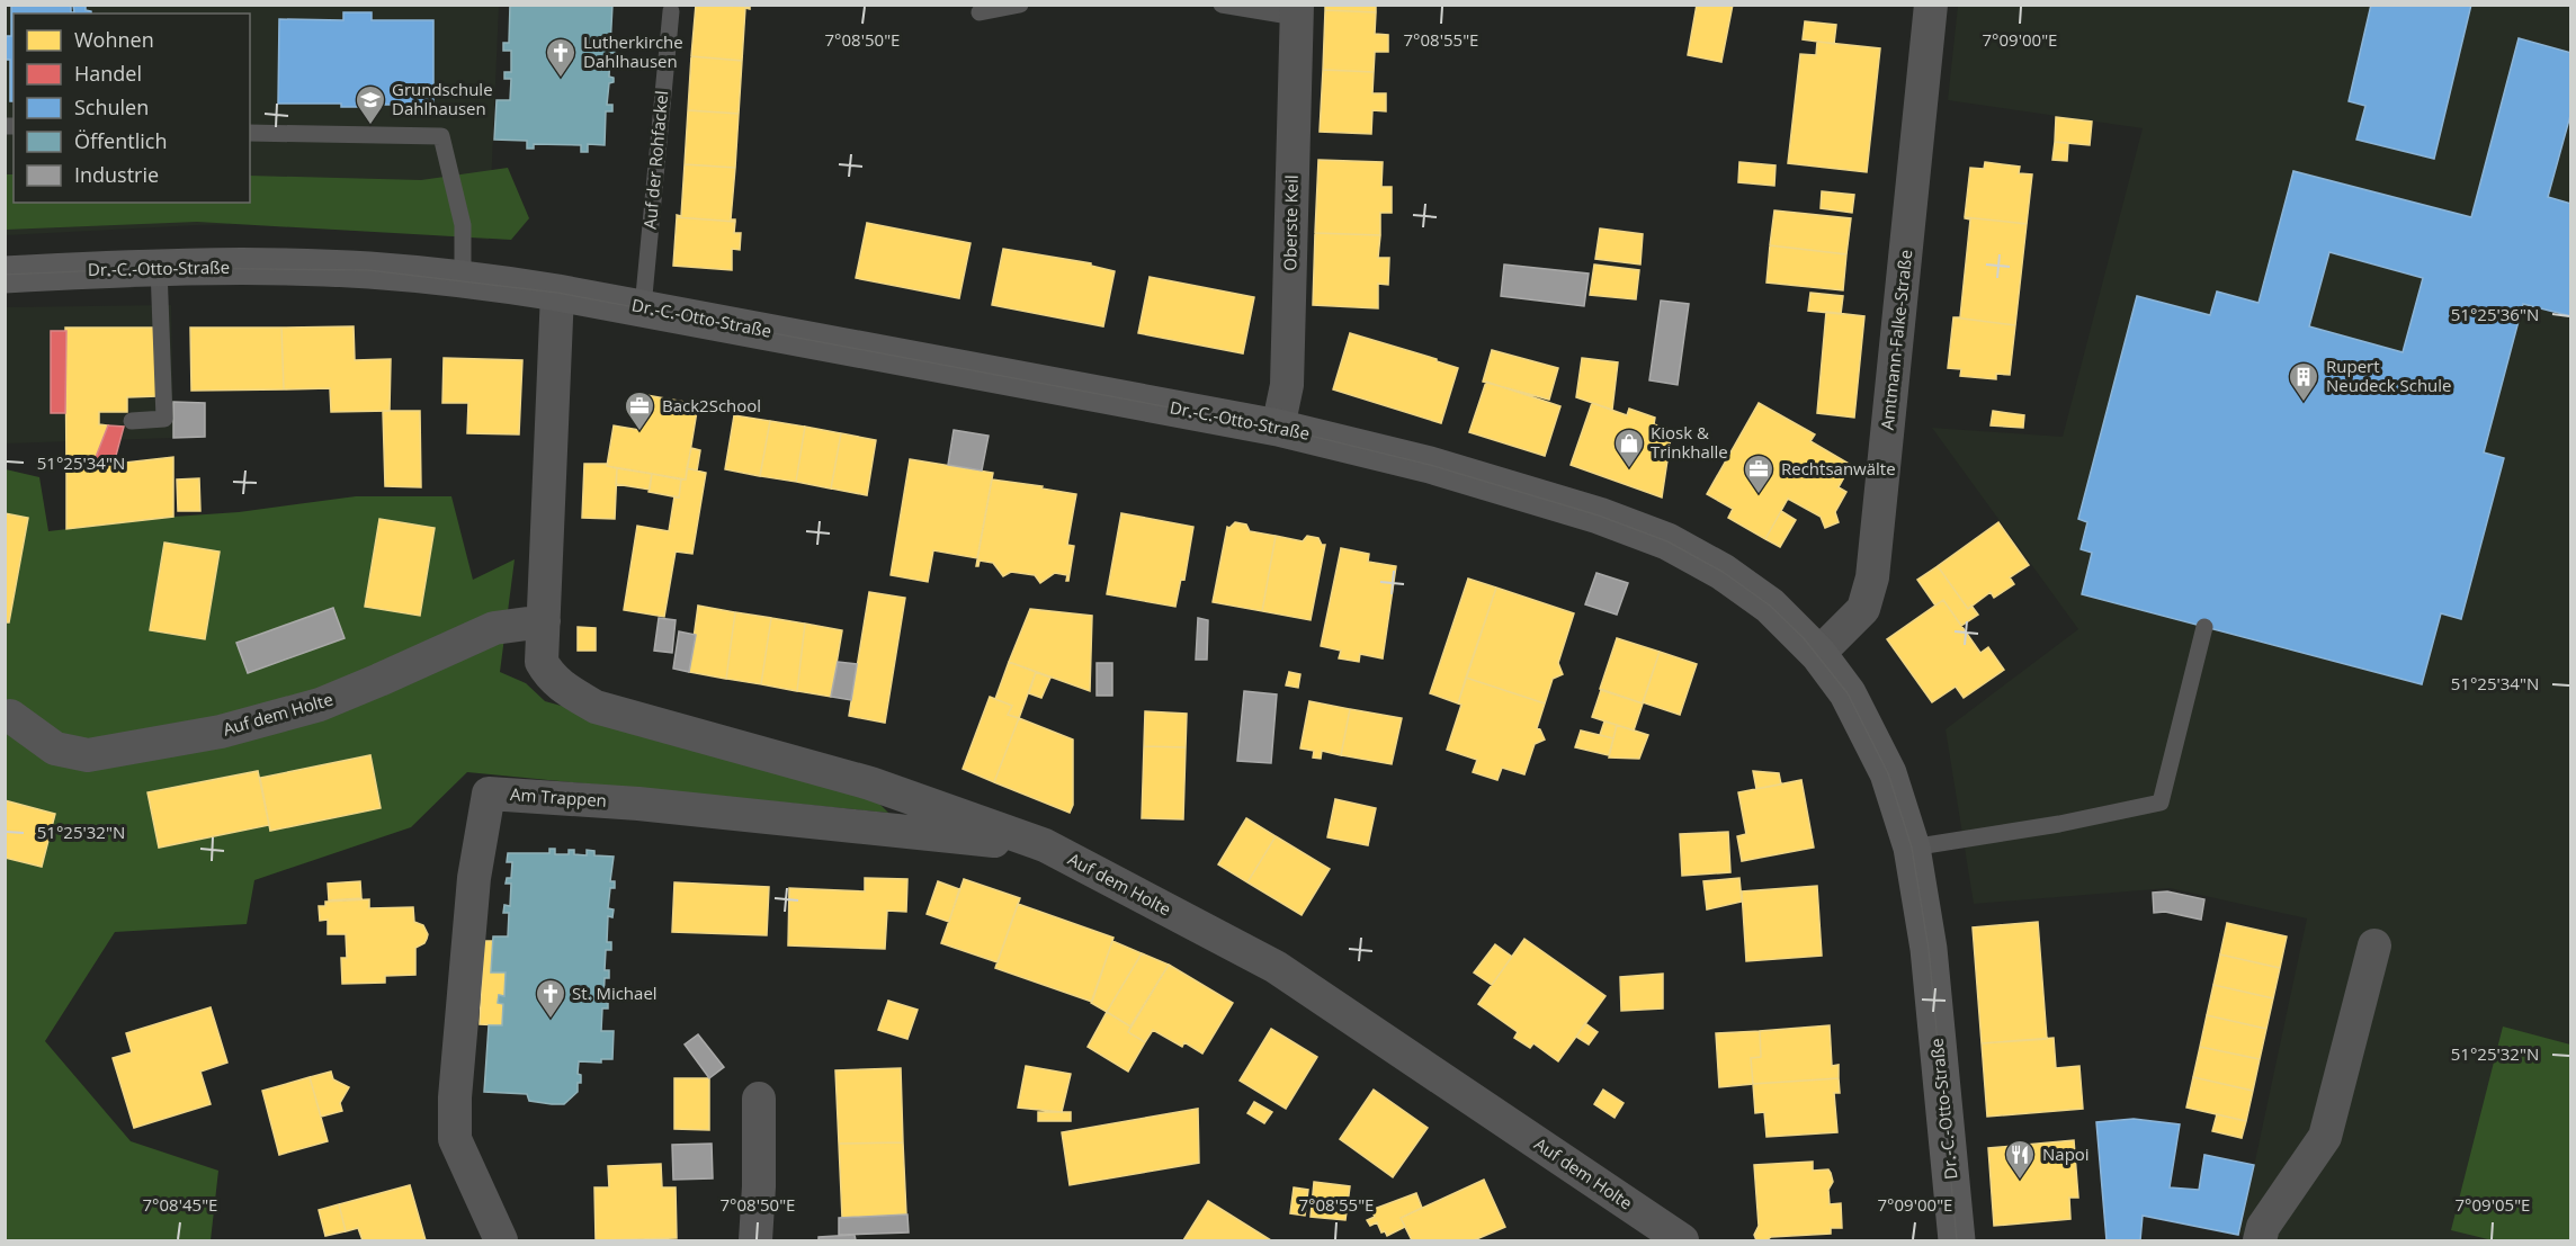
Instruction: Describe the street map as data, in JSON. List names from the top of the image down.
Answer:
{
  "streets": {
    "street": [
      "Oberste Keil",
      "Dr.-C.-Otto-Straße",
      "Amtmann-Falke-Straße",
      "Auf dem Holte",
      "Am Trappen"
    ],
    "lane": ["Auf der Rohfackel"]
  },
  "crossings": [
    ["Auf der Rohfackel", "Dr.-C.-Otto-Straße"],
    ["Oberste Keil", "Dr.-C.-Otto-Straße"],
    ["Dr.-C.-Otto-Straße", "Amtmann-Falke-Straße"],
    ["Dr.-C.-Otto-Straße", "Auf dem Holte"],
    ["Auf dem Holte", "Am Trappen"]
  ],
  "places": {
    "church": ["Lutherkirche Dahlhausen", "St. Michael"],
    "school or university": ["Grundschule Dahlhausen"],
    "building": ["Rupert Neudeck Schule"],
    "office": ["Back2School", "Rechtsanwälte"],
    "shop": ["Kiosk & Trinkhalle"],
    "restaurant": ["Napoi"]
  },
  "legend": [
    "Wohnen",
    "Handel",
    "Schulen",
    "Öffentlich",
    "Industrie"
  ],
  "coordinates": [
    "7°08'50\"E",
    "7°08'55\"E",
    "7°09'00\"E",
    "51°25'36\"N",
    "51°25'34\"N",
    "51°25'32\"N",
    "7°08'45\"E",
    "7°09'05\"E"
  ]
}
